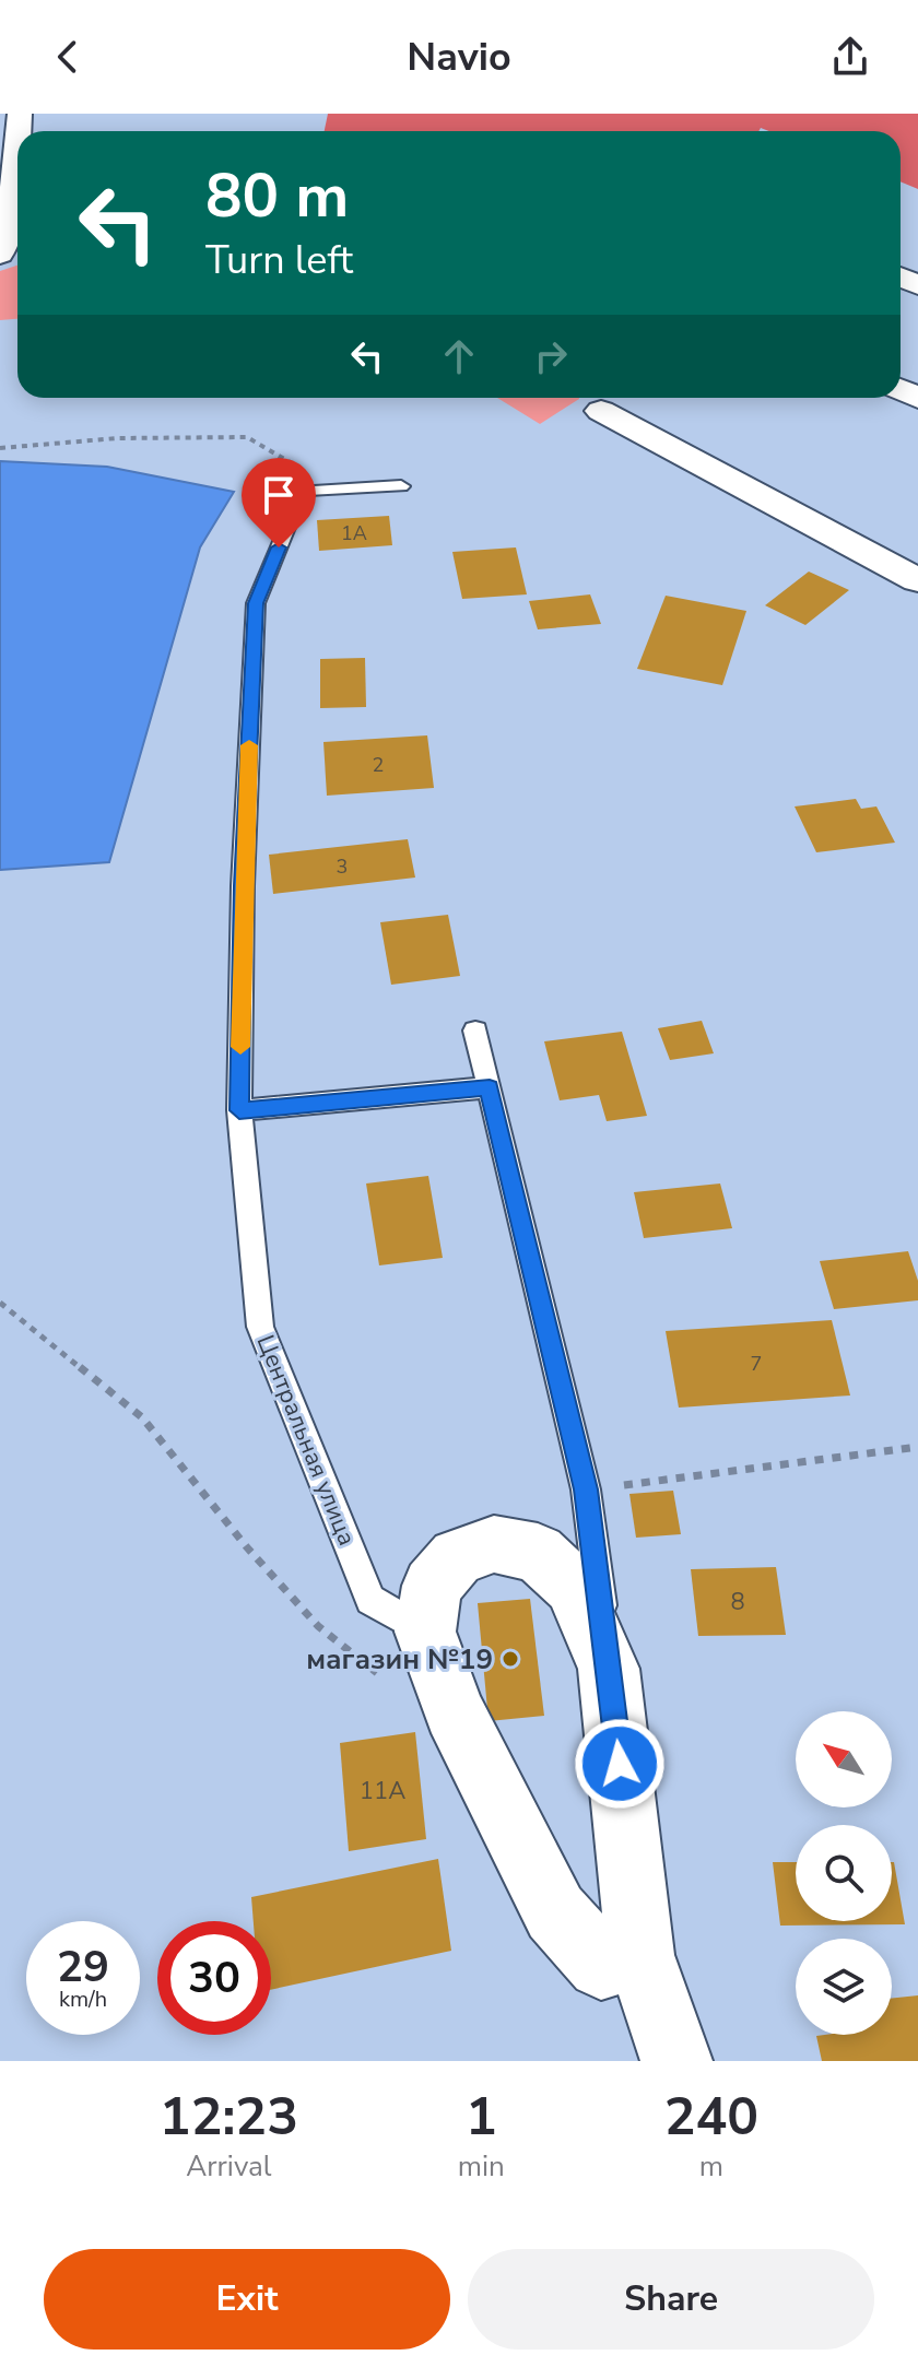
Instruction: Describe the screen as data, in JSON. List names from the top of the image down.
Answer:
{
  "streets": {
    "lane": ["Центральная улица"]
  },
  "places": ["магазин №19"],
  "house_numbers": [
    "1А",
    "2",
    "3",
    "7",
    "8",
    "11А"
  ],
  "north": "top left",
  "page": {
    "header": "Navio",
    "turn": ["80 m", "Turn left"],
    "speed": "29 km/h",
    "limit": "30",
    "eta": [
      "12:23",
      "Arrival",
      "1",
      "min",
      "240",
      "m"
    ],
    "buttons": ["Exit", "Share"]
  }
}
